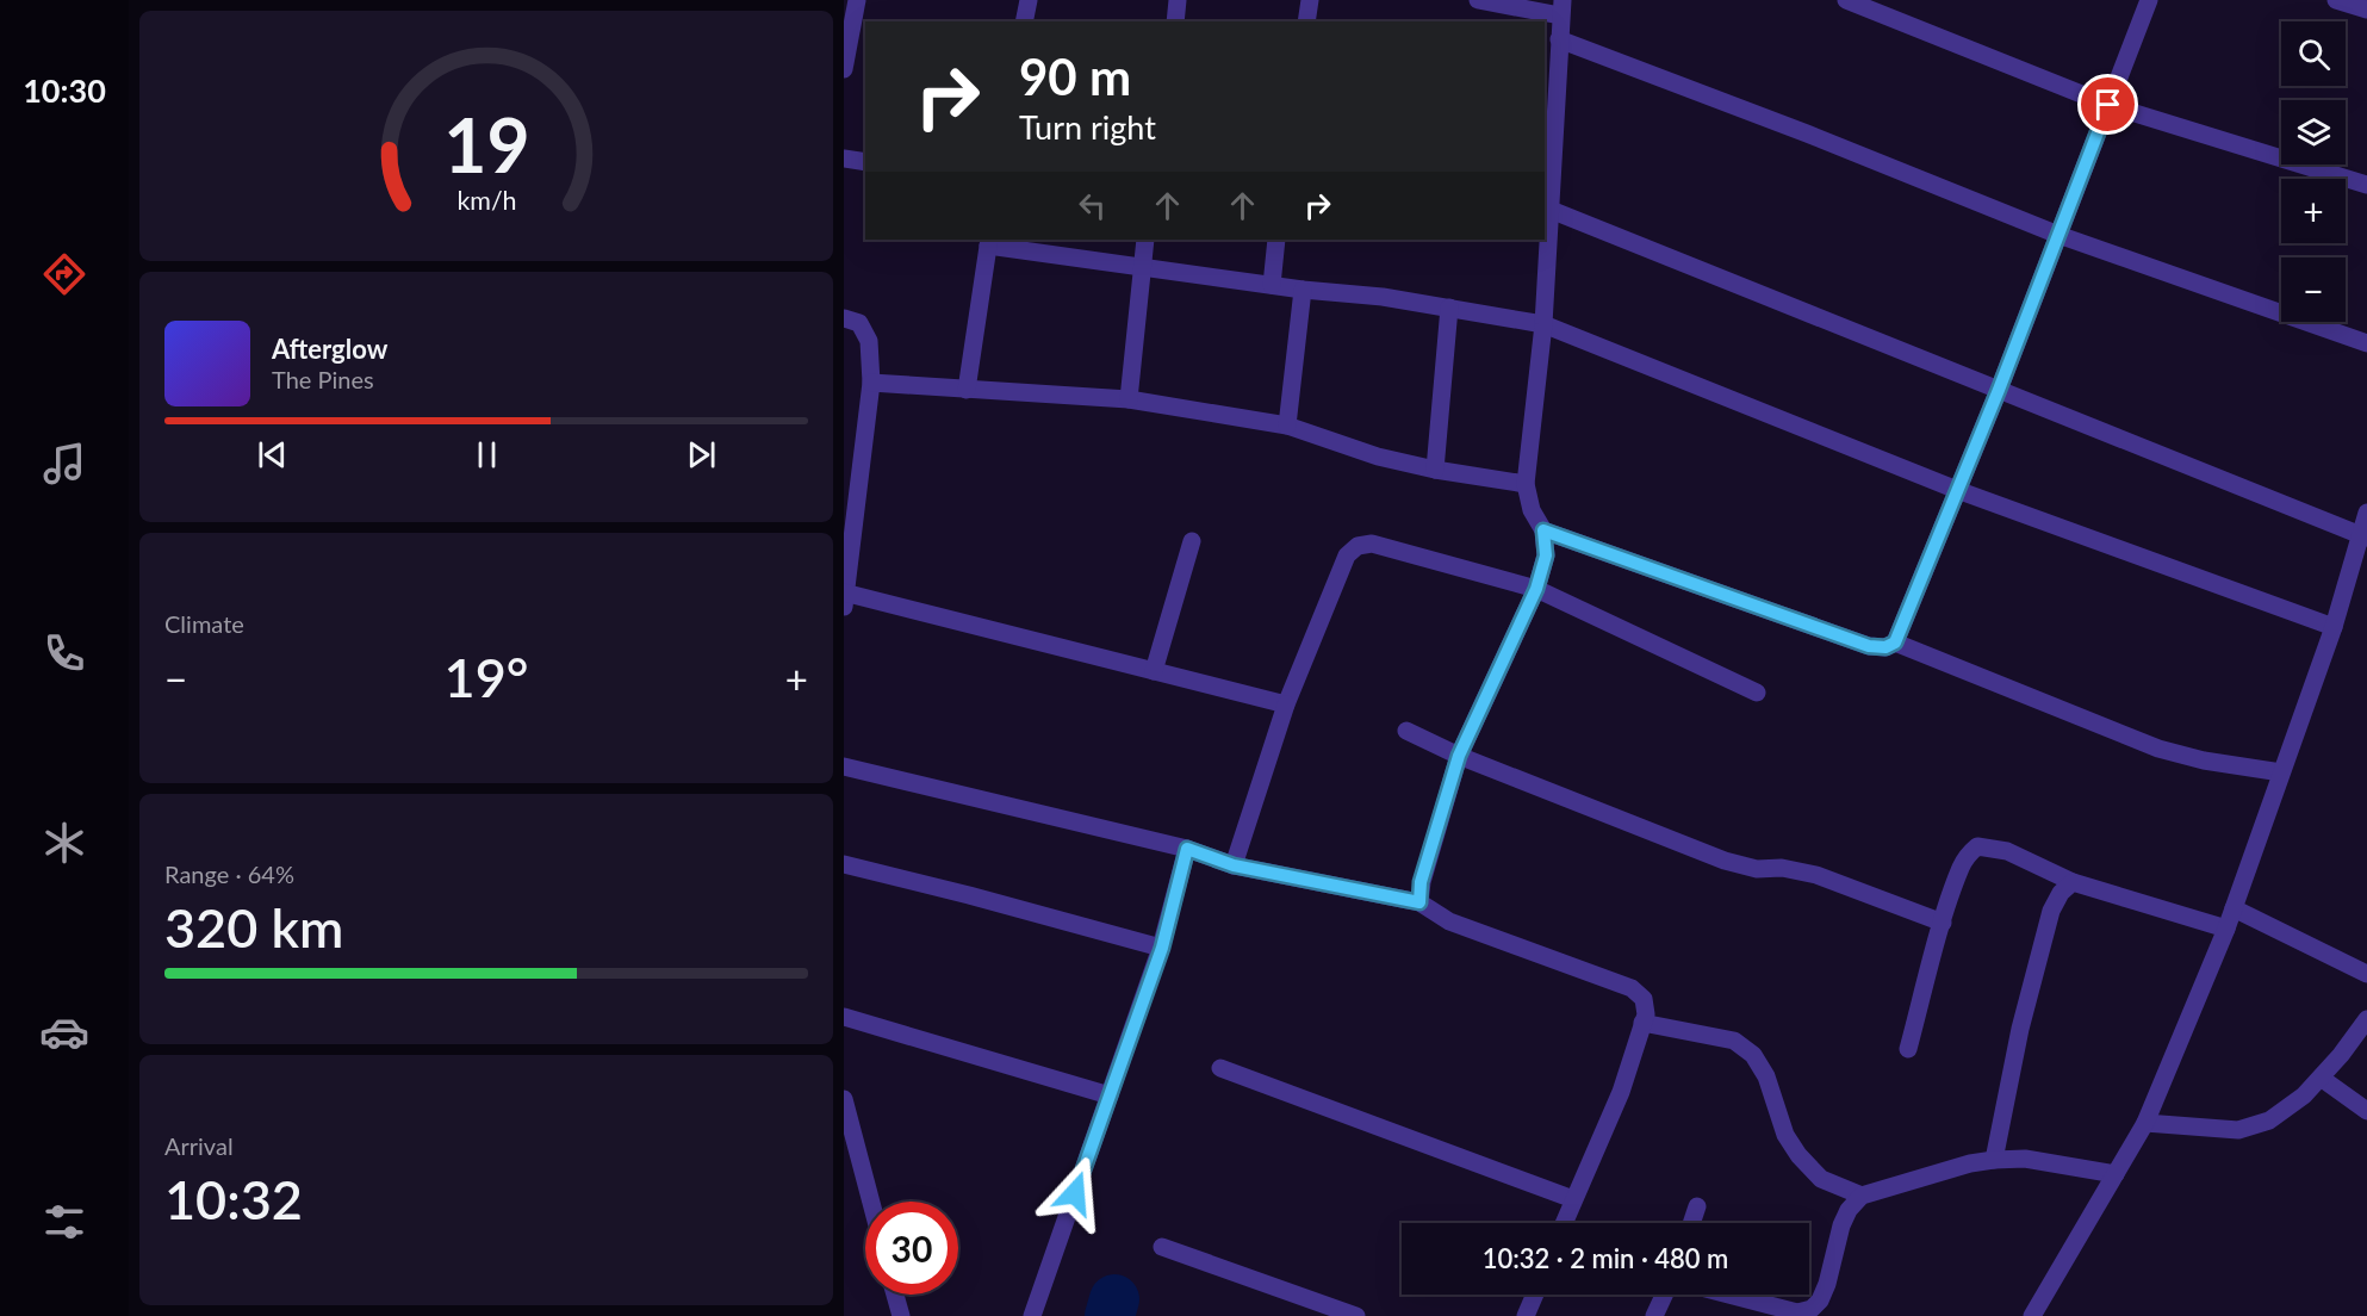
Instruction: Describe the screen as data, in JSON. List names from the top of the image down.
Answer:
{
  "page": {
    "tabs": "10:30",
    "map_buttons": ["+", "−"],
    "turn": ["90 m", "Turn right"],
    "song": ["Afterglow", "The Pines"],
    "tile": [
      "Climate",
      ["Range · 64%", "320 km"],
      ["Arrival", "10:32"]
    ],
    "heat": ["−", "19°", "+"],
    "limit": "30",
    "trip": "10:32 · 2 min · 480 m",
    "gauge": ["19", "km/h"]
  }
}
